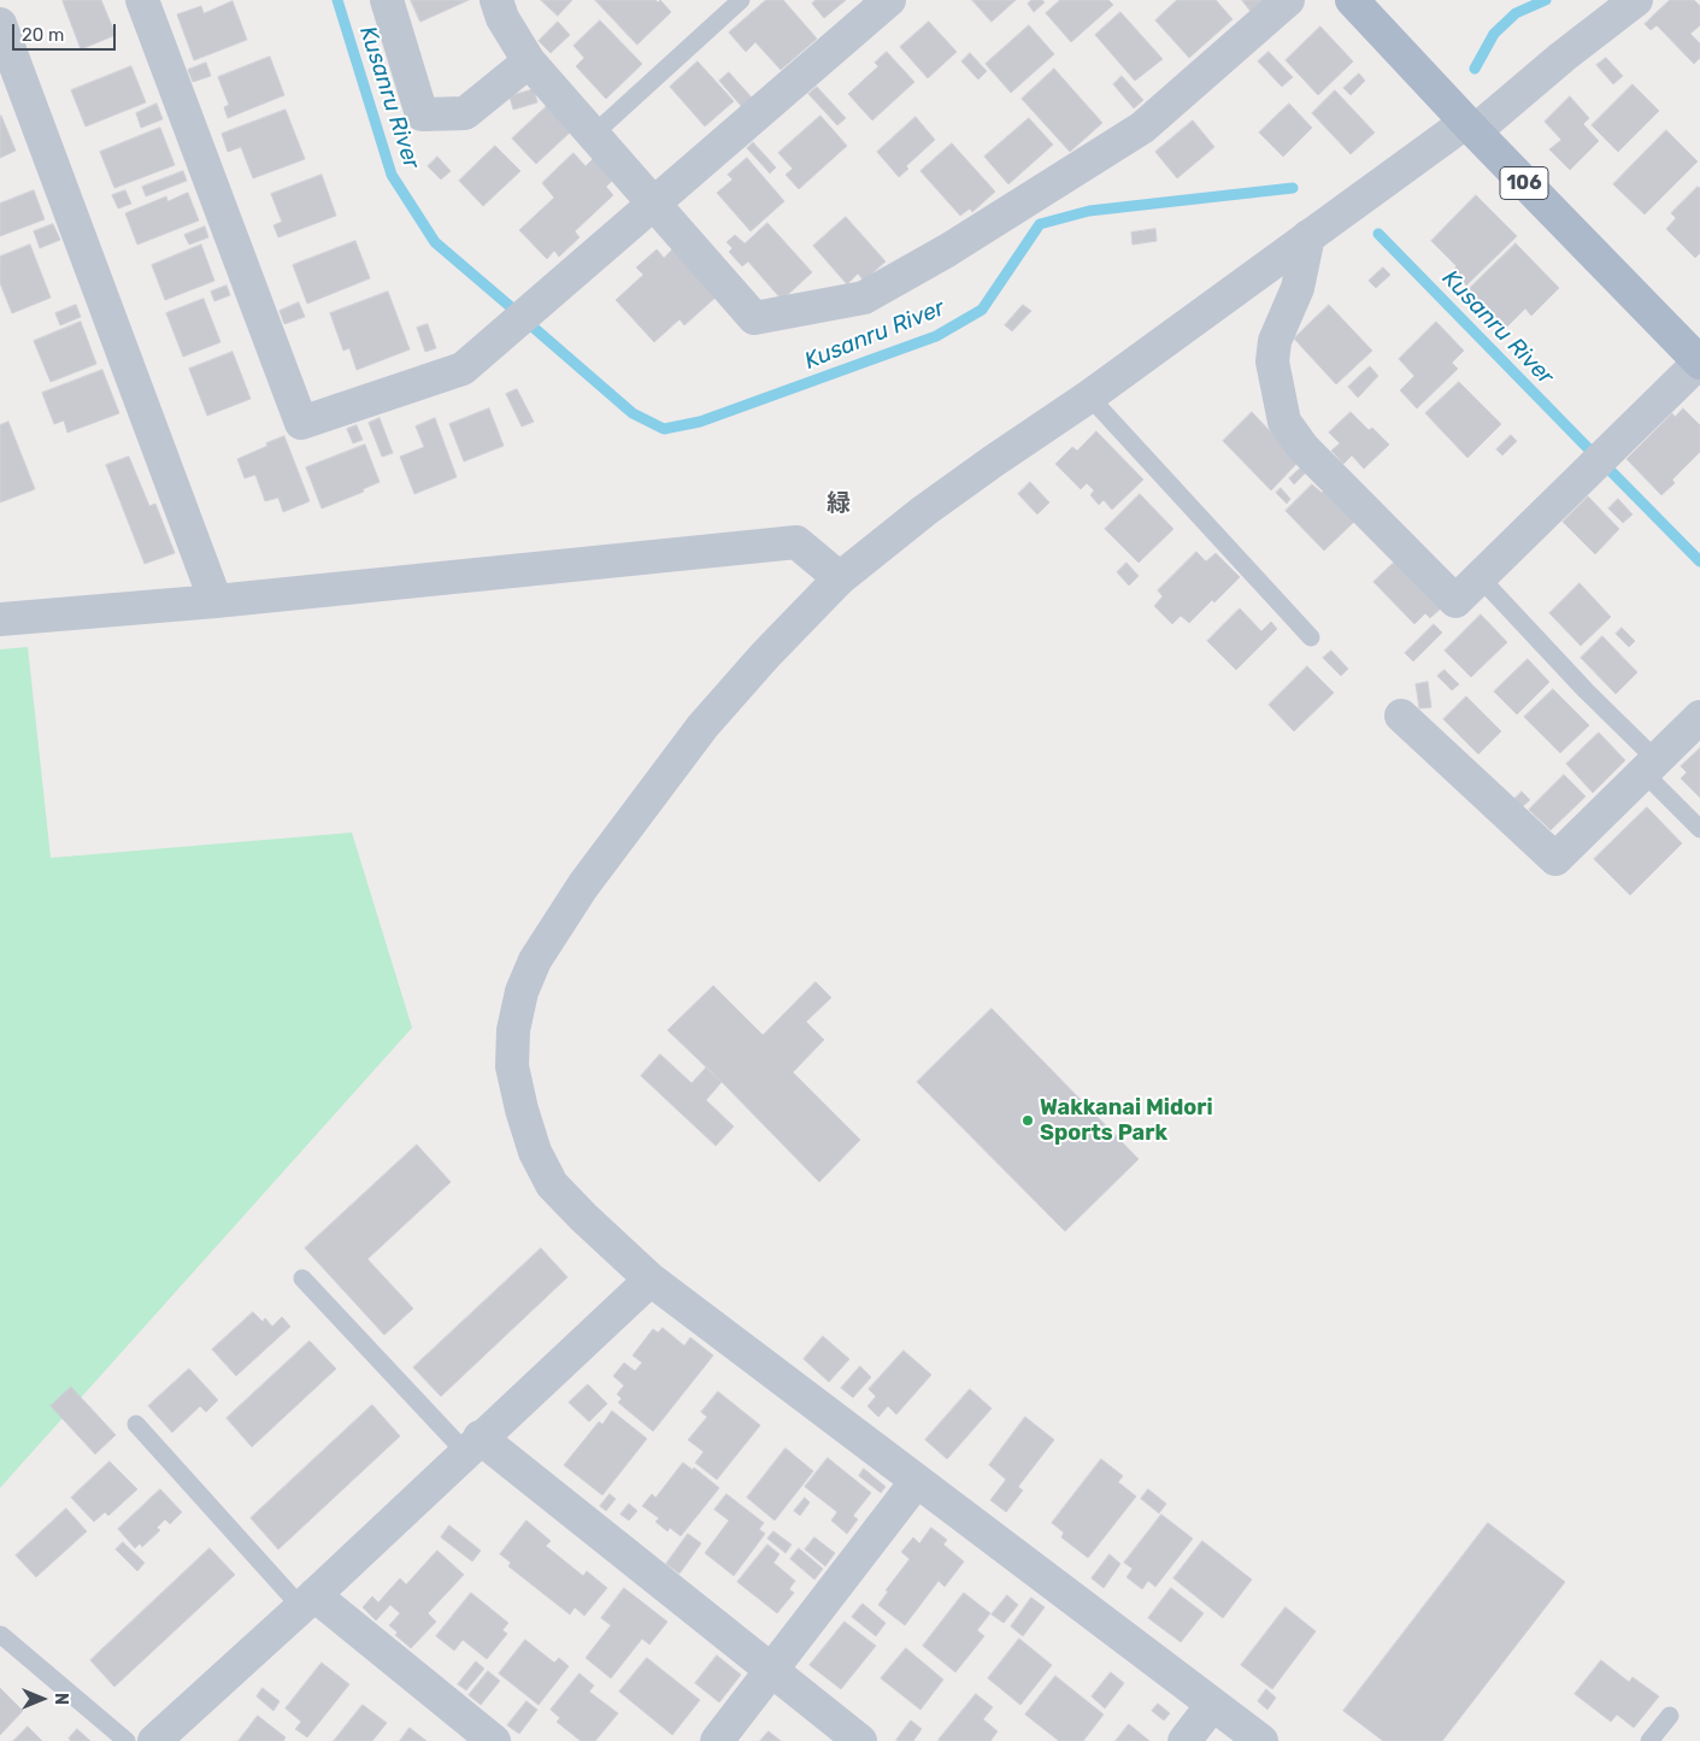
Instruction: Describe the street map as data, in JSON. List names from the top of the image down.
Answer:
{
  "streets": {
    "main road": ["106"]
  },
  "districts": ["緑"],
  "water": ["Kusanru River"],
  "places": ["Wakkanai Midori Sports Park"],
  "scale_bar": "20 m",
  "north": "right"
}
